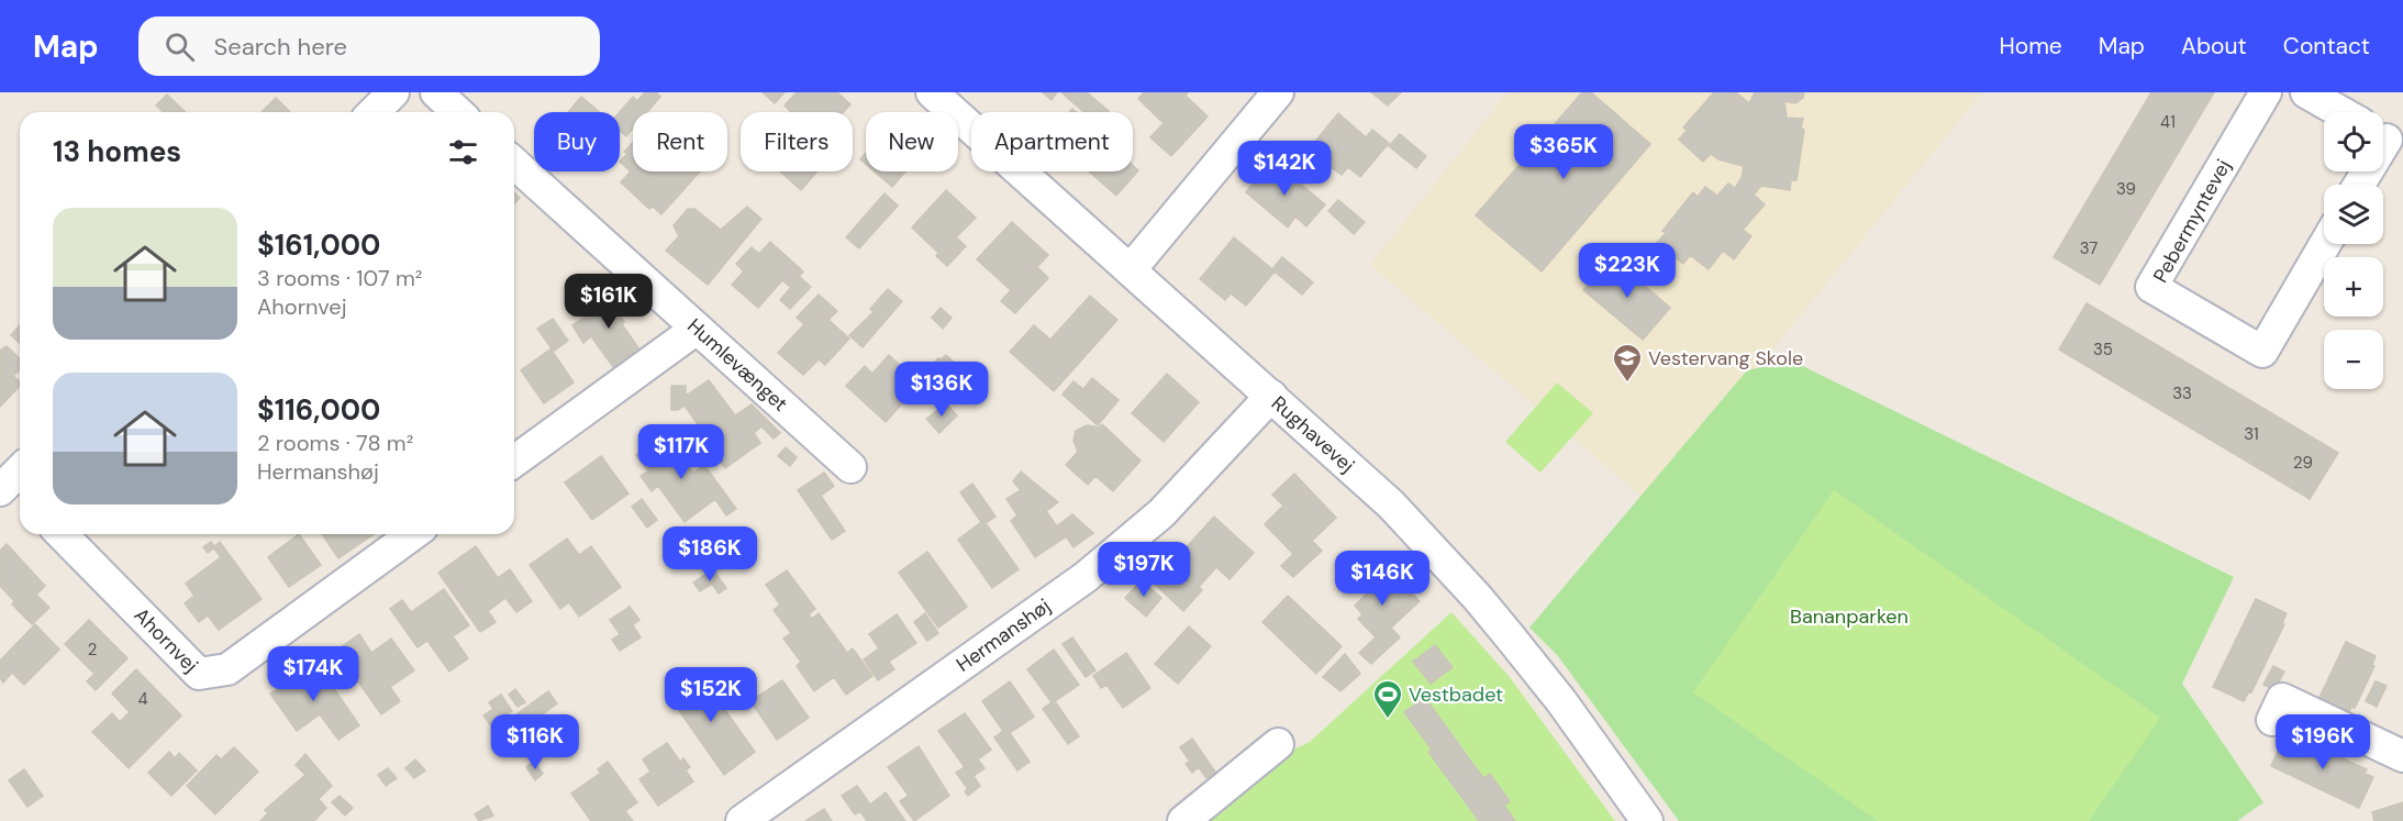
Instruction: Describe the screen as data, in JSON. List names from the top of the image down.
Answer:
{
  "streets": {
    "street": [
      "Pebermyntevej",
      "Humlevænget",
      "Rughavevej",
      "Hermanshøj",
      "Ahornvej"
    ]
  },
  "crossings": [
    ["Rughavevej", "Hermanshøj"]
  ],
  "parks": ["Bananparken"],
  "places": {
    "school or university": ["Vestervang Skole"],
    "sports": ["Vestbadet"]
  },
  "house_numbers": [
    "41",
    "39",
    "37",
    "35",
    "33",
    "31",
    "29",
    "2",
    "4"
  ],
  "page": {
    "header": "Map",
    "search": "Search here",
    "nav": [
      "Home",
      "Map",
      "About",
      "Contact"
    ],
    "map_buttons": ["+", "−"],
    "chip": [
      "Buy",
      "Rent",
      "Filters",
      "New",
      "Apartment"
    ],
    "heading": "13 homes",
    "price": [
      "$365K",
      "$142K",
      "$223K",
      "$161K",
      "$136K",
      "$117K",
      "$186K",
      "$197K",
      "$146K",
      "$174K",
      "$152K",
      "$116K",
      "$196K"
    ],
    "list": [
      {
        "name": "$161,000",
        "note": "3 rooms · 107 m² · Ahornvej"
      },
      {
        "name": "$116,000",
        "note": "2 rooms · 78 m² · Hermanshøj"
      }
    ]
  }
}
